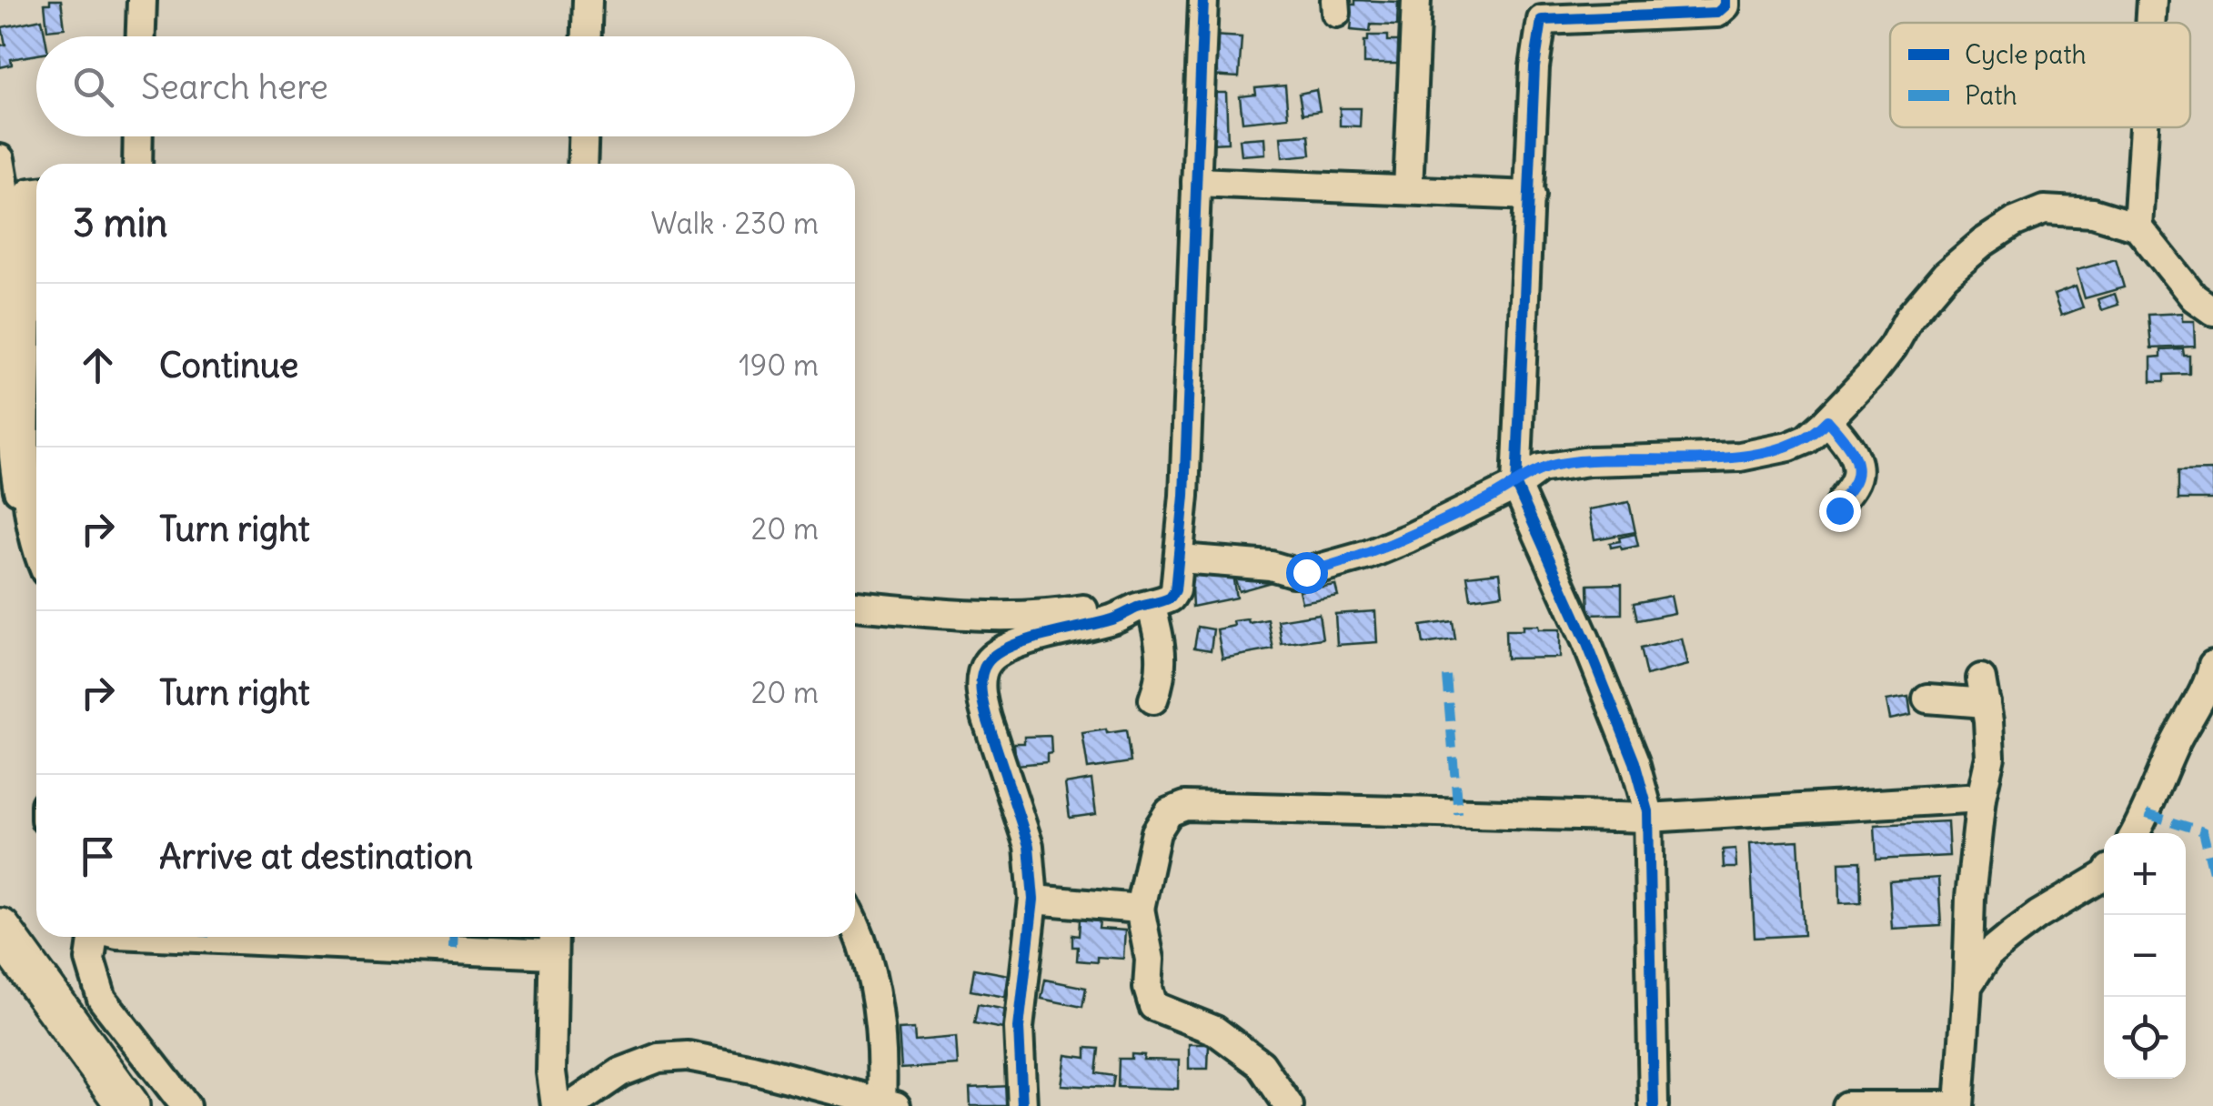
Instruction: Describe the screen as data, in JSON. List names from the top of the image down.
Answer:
{
  "legend": ["Cycle path", "Path"],
  "page": {
    "search": "Search here",
    "heading": ["3 min", "Walk · 230 m"],
    "list": [
      ["Continue", "190 m"],
      ["Turn right", "20 m"],
      ["Turn right", "20 m"],
      "Arrive at destination"
    ],
    "map_buttons": ["+", "−"]
  }
}
